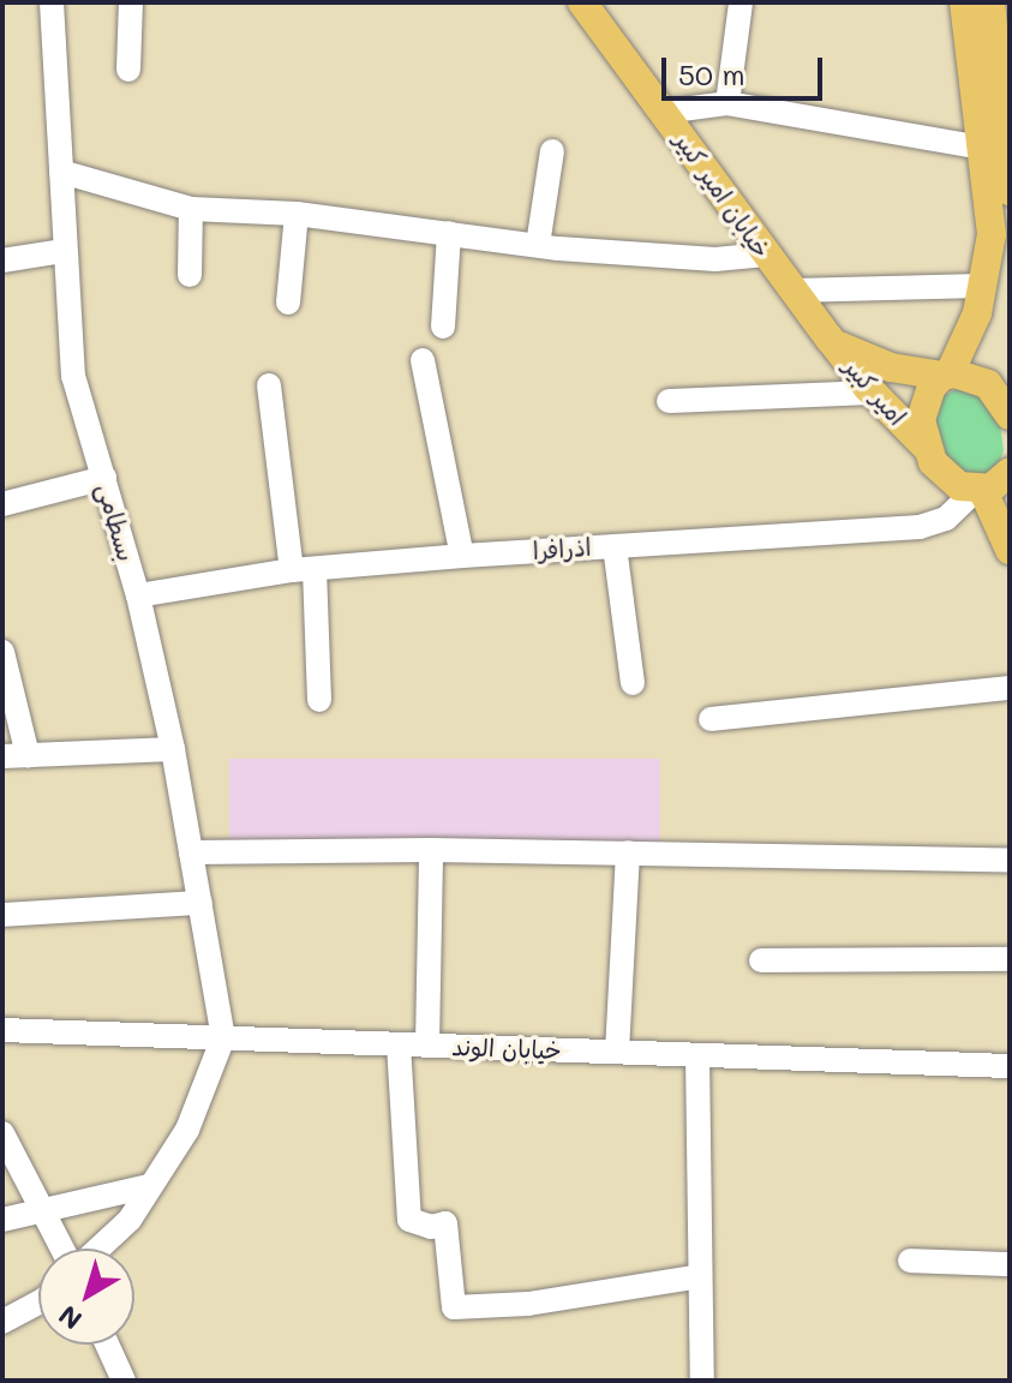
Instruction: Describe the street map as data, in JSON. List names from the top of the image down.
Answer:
{
  "streets": {
    "main road": ["خیابان امیر کبیر", "امیر کبیر"],
    "street": ["بسطامی", "اذرافرا", "خیابان الوند"]
  },
  "crossings": [
    ["خیابان امیر کبیر", "امیر کبیر"],
    ["امیر کبیر", "اذرافرا"],
    ["بسطامی", "اذرافرا"],
    ["بسطامی", "خیابان الوند"]
  ],
  "scale_bar": "50 m",
  "north": "bottom left"
}
